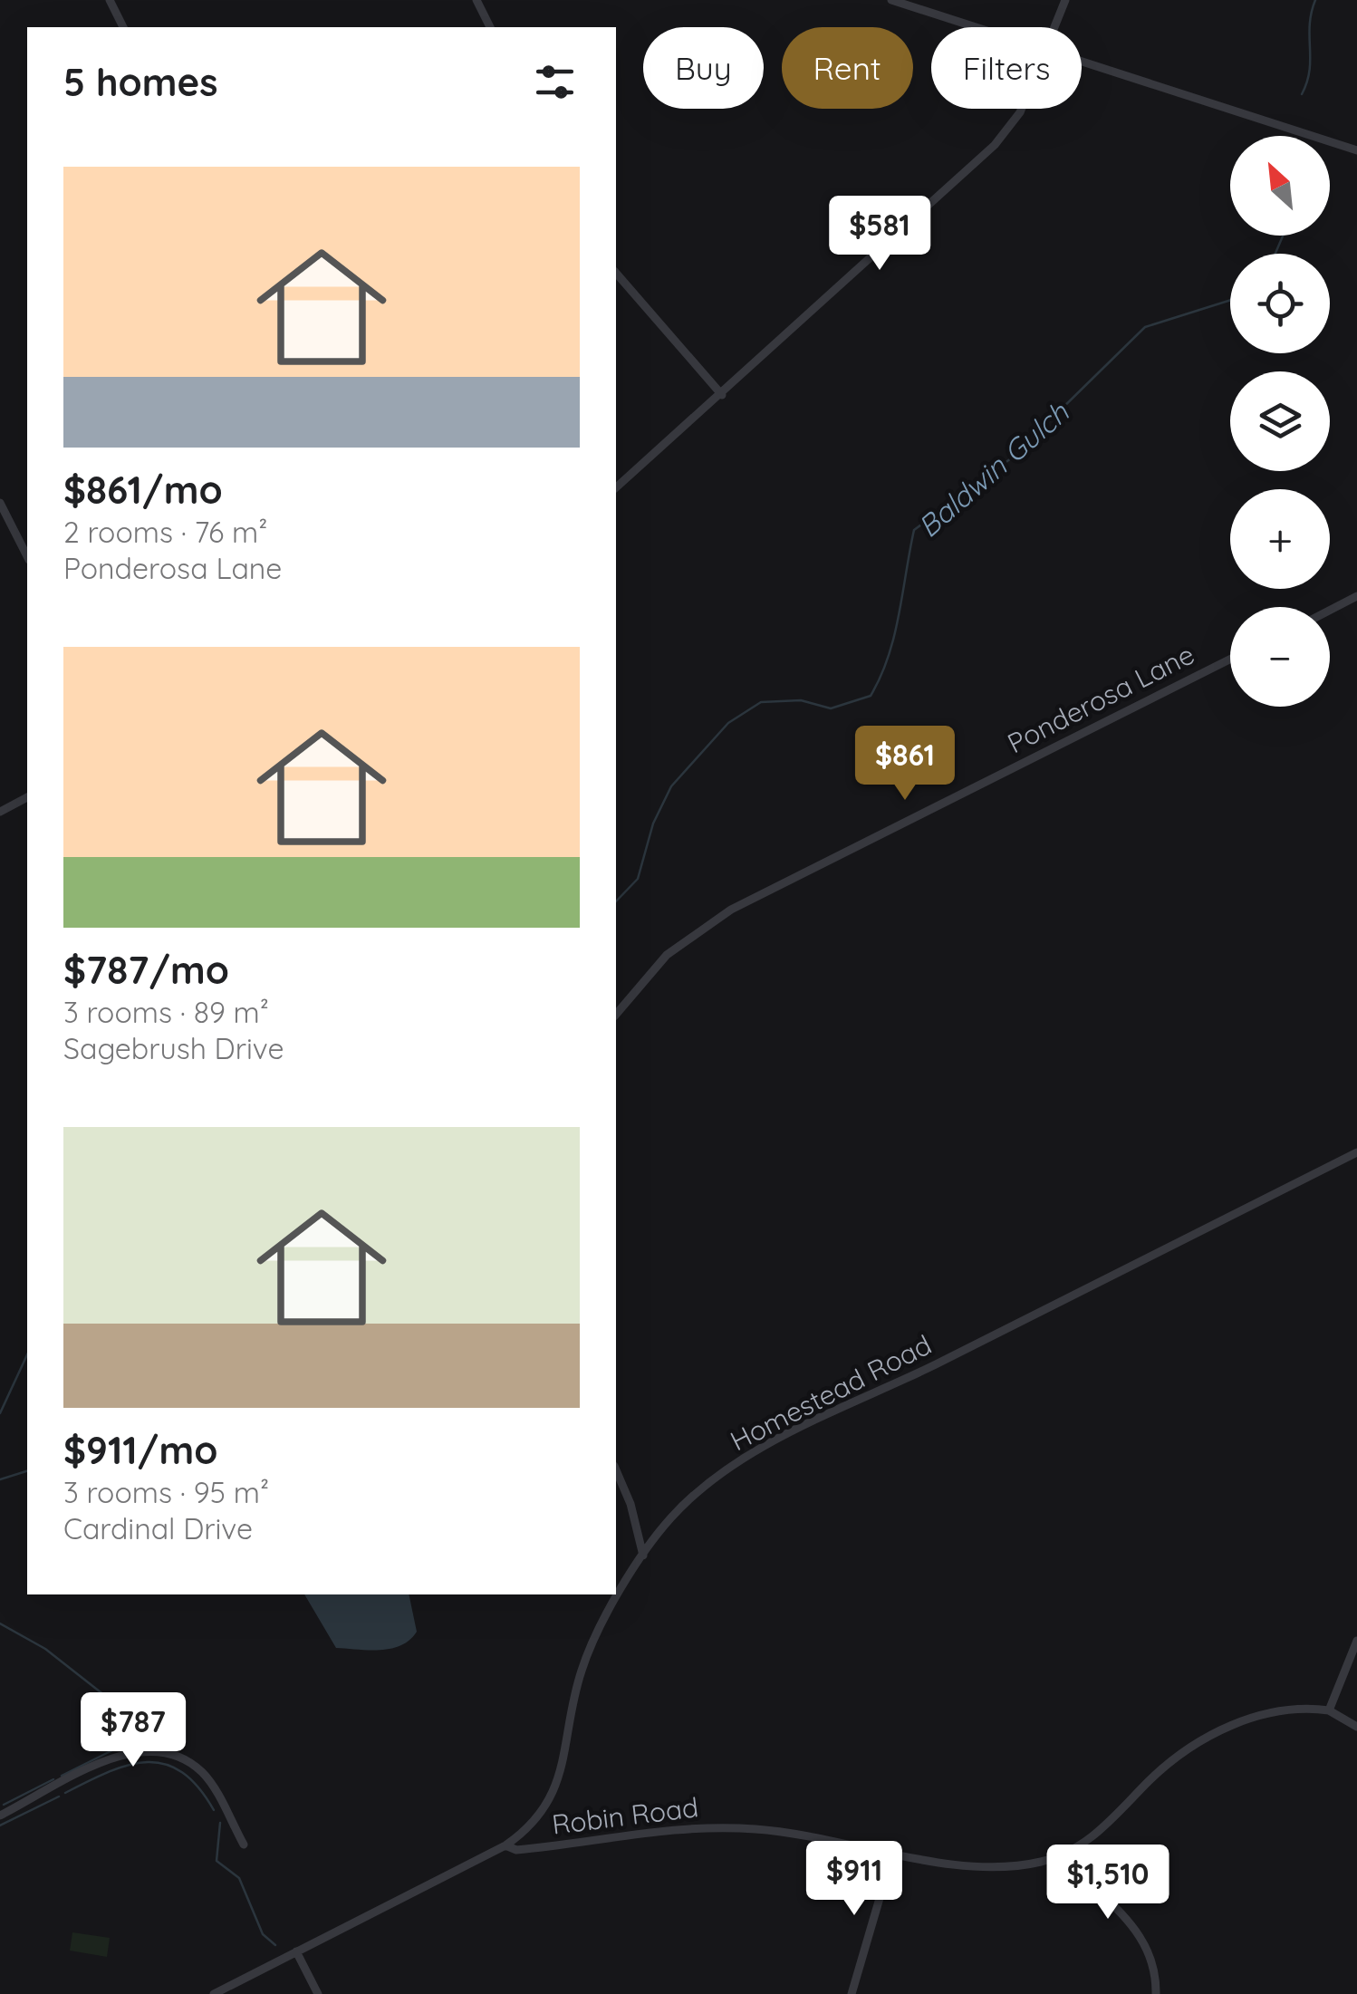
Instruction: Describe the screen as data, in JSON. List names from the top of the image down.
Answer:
{
  "streets": {
    "street": ["Ponderosa Lane", "Homestead Road", "Robin Road"]
  },
  "crossings": [
    ["Homestead Road", "Robin Road"]
  ],
  "water": ["Baldwin Gulch"],
  "north": "top left",
  "page": {
    "chip": ["Buy", "Rent", "Filters"],
    "heading": "5 homes",
    "map_buttons": ["+", "−"],
    "list": [
      {
        "name": "$861/mo",
        "note": "2 rooms · 76 m² · Ponderosa Lane"
      },
      {
        "name": "$787/mo",
        "note": "3 rooms · 89 m² · Sagebrush Drive"
      },
      {
        "name": "$911/mo",
        "note": "3 rooms · 95 m² · Cardinal Drive"
      }
    ],
    "price": [
      "$581",
      "$861",
      "$787",
      "$911",
      "$1,510"
    ]
  }
}
